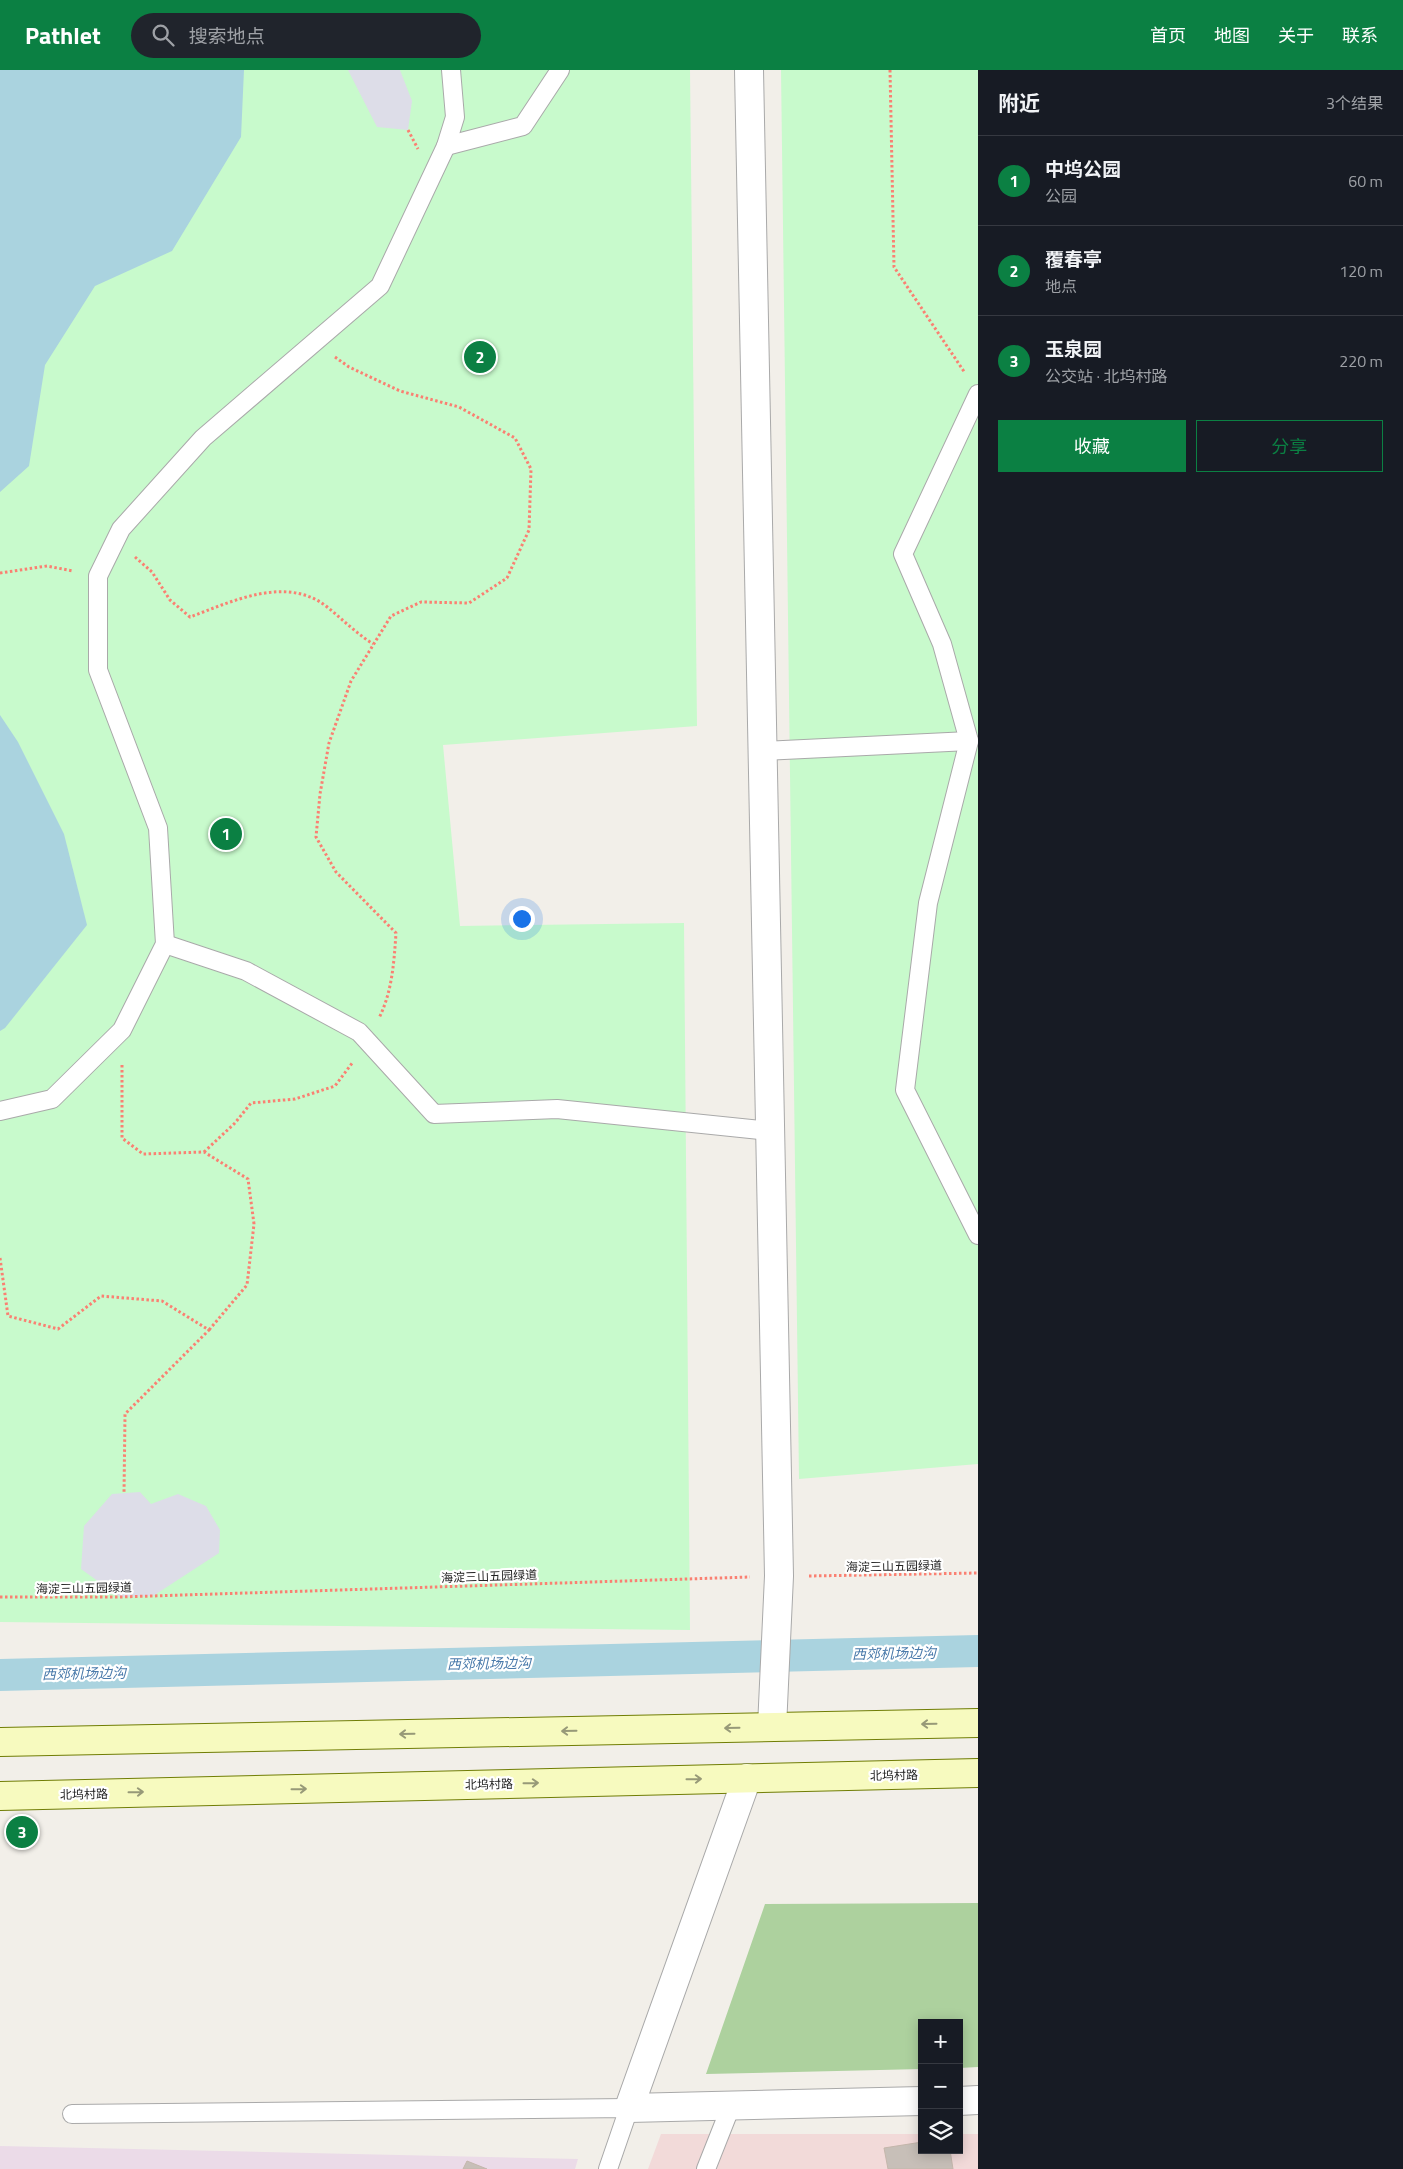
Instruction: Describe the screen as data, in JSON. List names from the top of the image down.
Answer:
{
  "streets": {
    "main road": ["北坞村路"],
    "path": ["海淀三山五园绿道"]
  },
  "water": ["西郊机场边沟"],
  "page": {
    "header": "Pathlet",
    "search": "搜索地点",
    "nav": [
      "首页",
      "地图",
      "关于",
      "联系"
    ],
    "heading": ["附近", "3个结果"],
    "list": [
      {
        "mark": "1",
        "name": "中坞公园",
        "note": "公园",
        "value": "60 m"
      },
      {
        "mark": "2",
        "name": "覆春亭",
        "note": "地点",
        "value": "120 m"
      },
      {
        "mark": "3",
        "name": "玉泉园",
        "note": "公交站 · 北坞村路",
        "value": "220 m"
      }
    ],
    "pins": ["2", "1", "3"],
    "buttons": ["收藏", "分享"],
    "map_buttons": ["+", "−"]
  }
}
